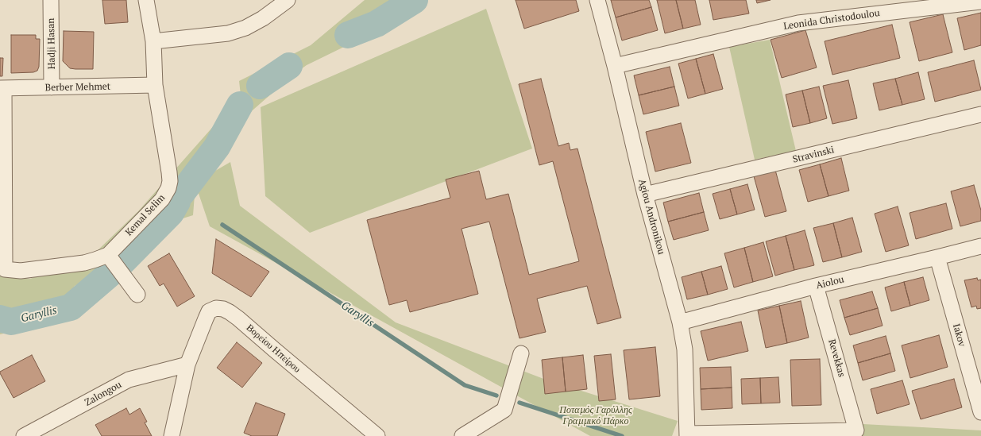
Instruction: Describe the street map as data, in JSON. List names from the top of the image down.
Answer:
{
  "streets": {
    "street": [
      "Leonida Christodoulou",
      "Hadji Hasan",
      "Berber Mehmet",
      "Stravinski",
      "Kemal Selim",
      "Agiou Andronikou",
      "Aiolou",
      "Iakov",
      "Βορείου Ηπείρου",
      "Revekkas",
      "Zalongou"
    ]
  },
  "crossings": [
    ["Leonida Christodoulou", "Agiou Andronikou"],
    ["Hadji Hasan", "Berber Mehmet"],
    ["Berber Mehmet", "Kemal Selim"],
    ["Stravinski", "Agiou Andronikou"],
    ["Agiou Andronikou", "Aiolou"],
    ["Agiou Andronikou", "Revekkas"],
    ["Aiolou", "Iakov"],
    ["Aiolou", "Revekkas"],
    ["Βορείου Ηπείρου", "Zalongou"]
  ],
  "water": ["Garyllis"],
  "parks": ["Ποταμός Γαρύλλης Γραμμικό Πάρκο"]
}
